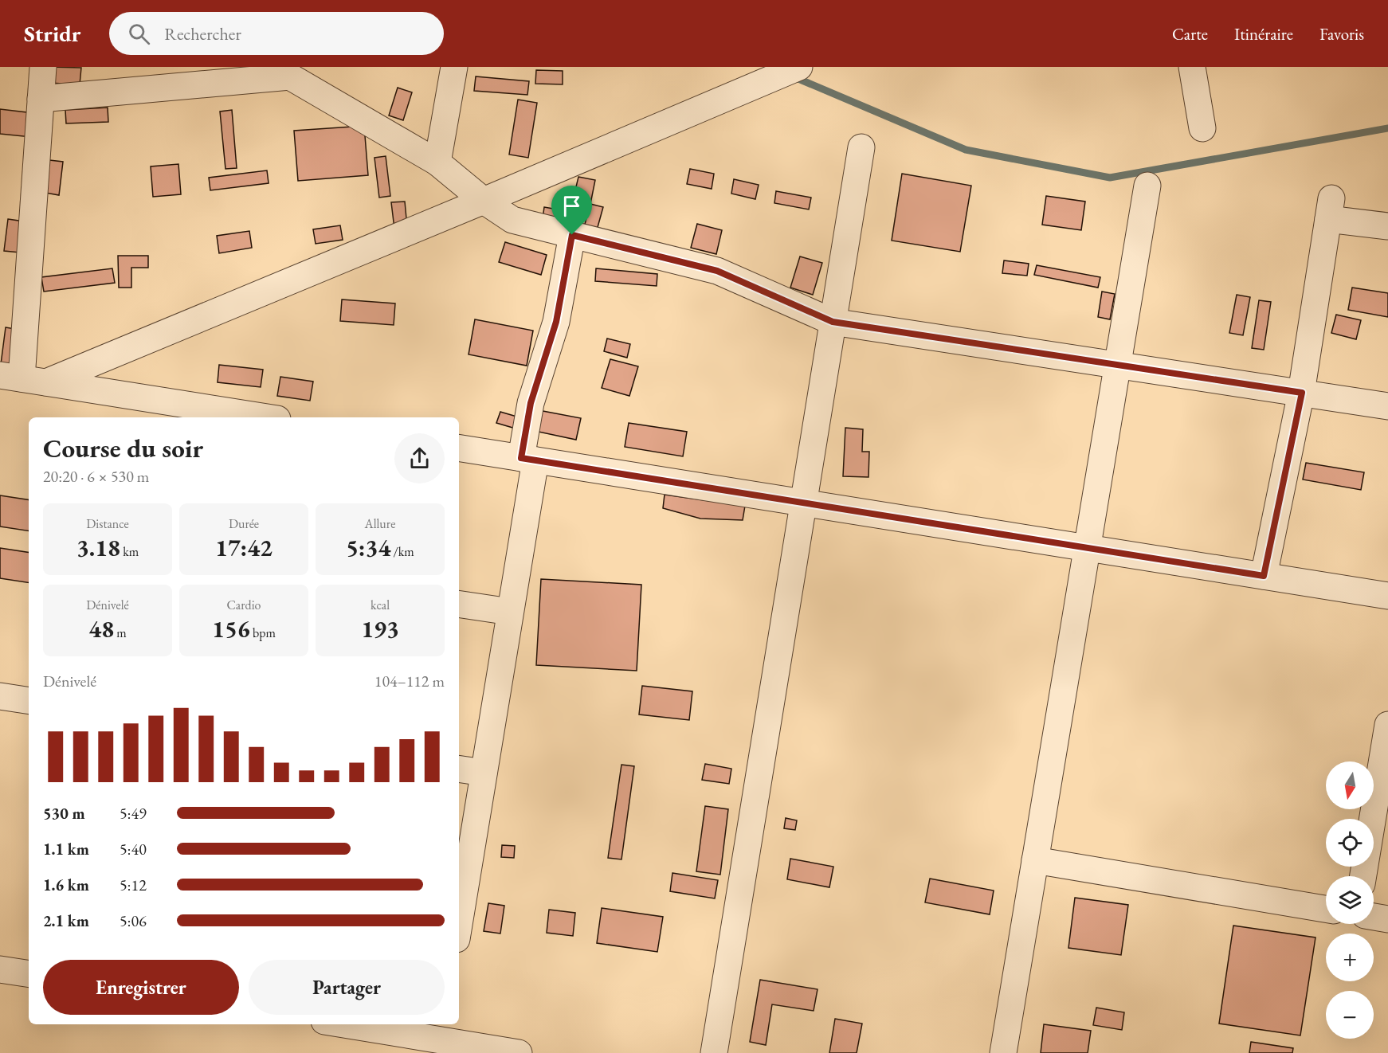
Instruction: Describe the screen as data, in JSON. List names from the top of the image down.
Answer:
{
  "north": "bottom",
  "page": {
    "header": "Stridr",
    "search": "Rechercher",
    "nav": ["Carte", "Itinéraire", "Favoris"],
    "heading": ["Course du soir", "20:20 · 6 × 530 m"],
    "stats": [
      ["Distance", "3.18 km"],
      ["Durée", "17:42"],
      ["Allure", "5:34 /km"],
      ["Dénivelé", "48 m"],
      ["Cardio", "156 bpm"],
      ["kcal", "193"]
    ],
    "chart": ["Dénivelé", "104–112 m"],
    "map_buttons": ["+", "−"],
    "list": [
      {
        "name": "530 m",
        "note": "5:49"
      },
      {
        "name": "1.1 km",
        "note": "5:40"
      },
      {
        "name": "1.6 km",
        "note": "5:12"
      },
      {
        "name": "2.1 km",
        "note": "5:06"
      }
    ],
    "buttons": ["Enregistrer", "Partager"]
  }
}
